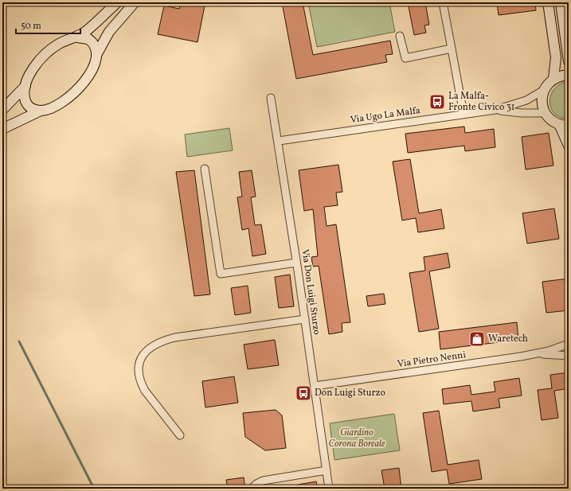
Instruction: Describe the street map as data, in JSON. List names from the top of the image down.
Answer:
{
  "streets": {
    "street": ["Via Ugo La Malfa", "Via Don Luigi Sturzo", "Via Pietro Nenni"]
  },
  "crossings": [
    ["Via Ugo La Malfa", "Via Don Luigi Sturzo"],
    ["Via Don Luigi Sturzo", "Via Pietro Nenni"]
  ],
  "parks": ["Giardino Corona Boreale"],
  "places": {
    "bus stop": ["La Malfa- Fronte Civico 31", "Don Luigi Sturzo"],
    "shop": ["Waretech"]
  },
  "scale_bar": "50 m"
}
